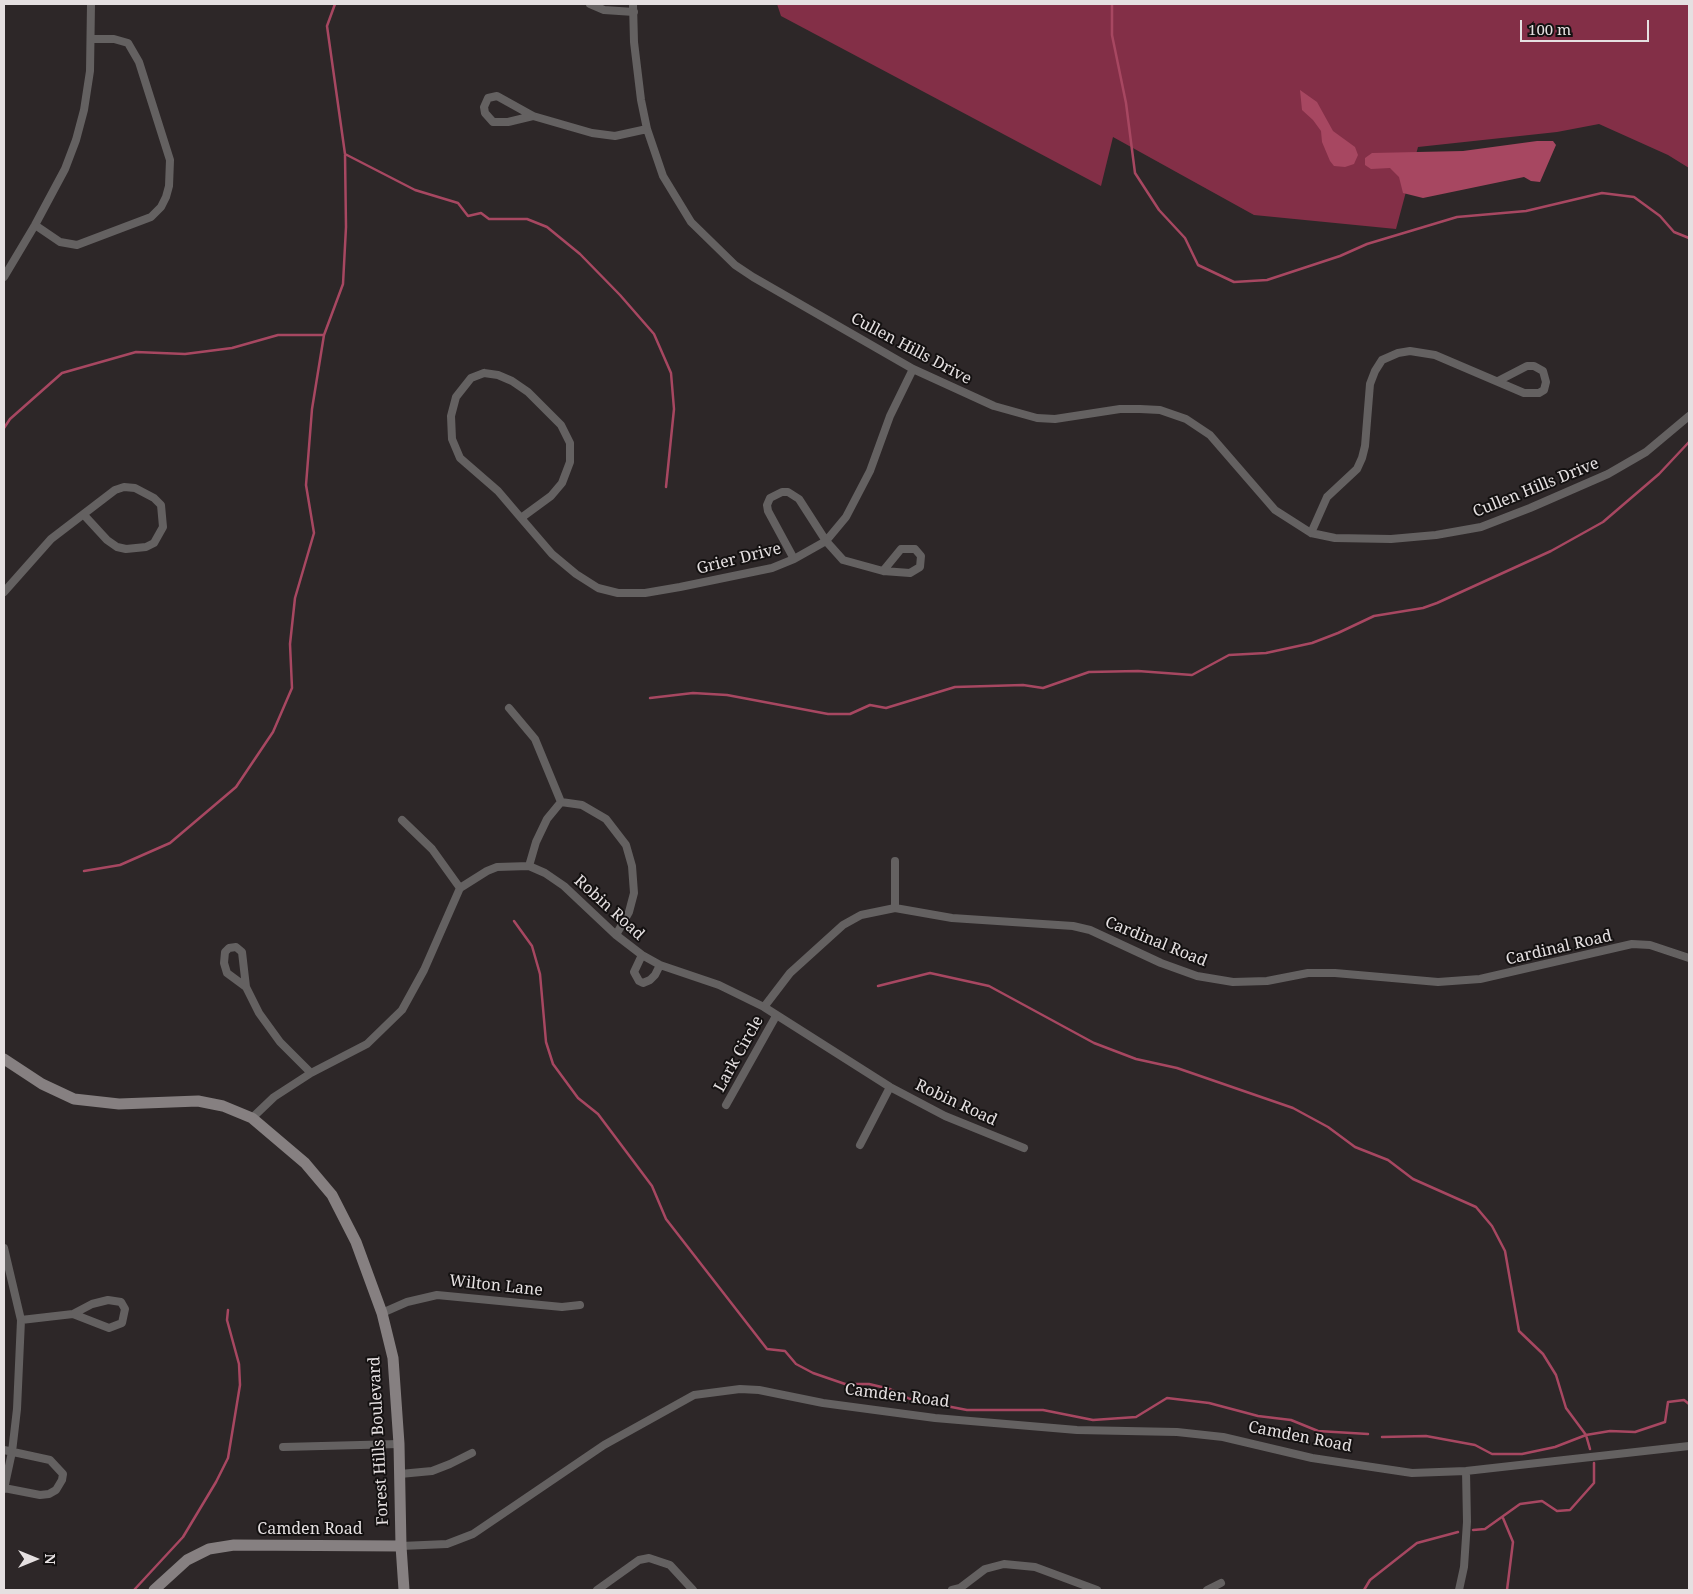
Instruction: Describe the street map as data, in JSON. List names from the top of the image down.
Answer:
{
  "streets": {
    "main road": ["Camden Road", "Forest Hills Boulevard"],
    "street": [
      "Cullen Hills Drive",
      "Grier Drive",
      "Robin Road",
      "Cardinal Road",
      "Lark Circle",
      "Wilton Lane"
    ]
  },
  "crossings": [
    ["Cullen Hills Drive", "Grier Drive"],
    ["Robin Road", "Cardinal Road"],
    ["Robin Road", "Lark Circle"],
    ["Wilton Lane", "Forest Hills Boulevard"],
    ["Camden Road", "Forest Hills Boulevard"]
  ],
  "scale_bar": "100 m",
  "north": "right"
}
